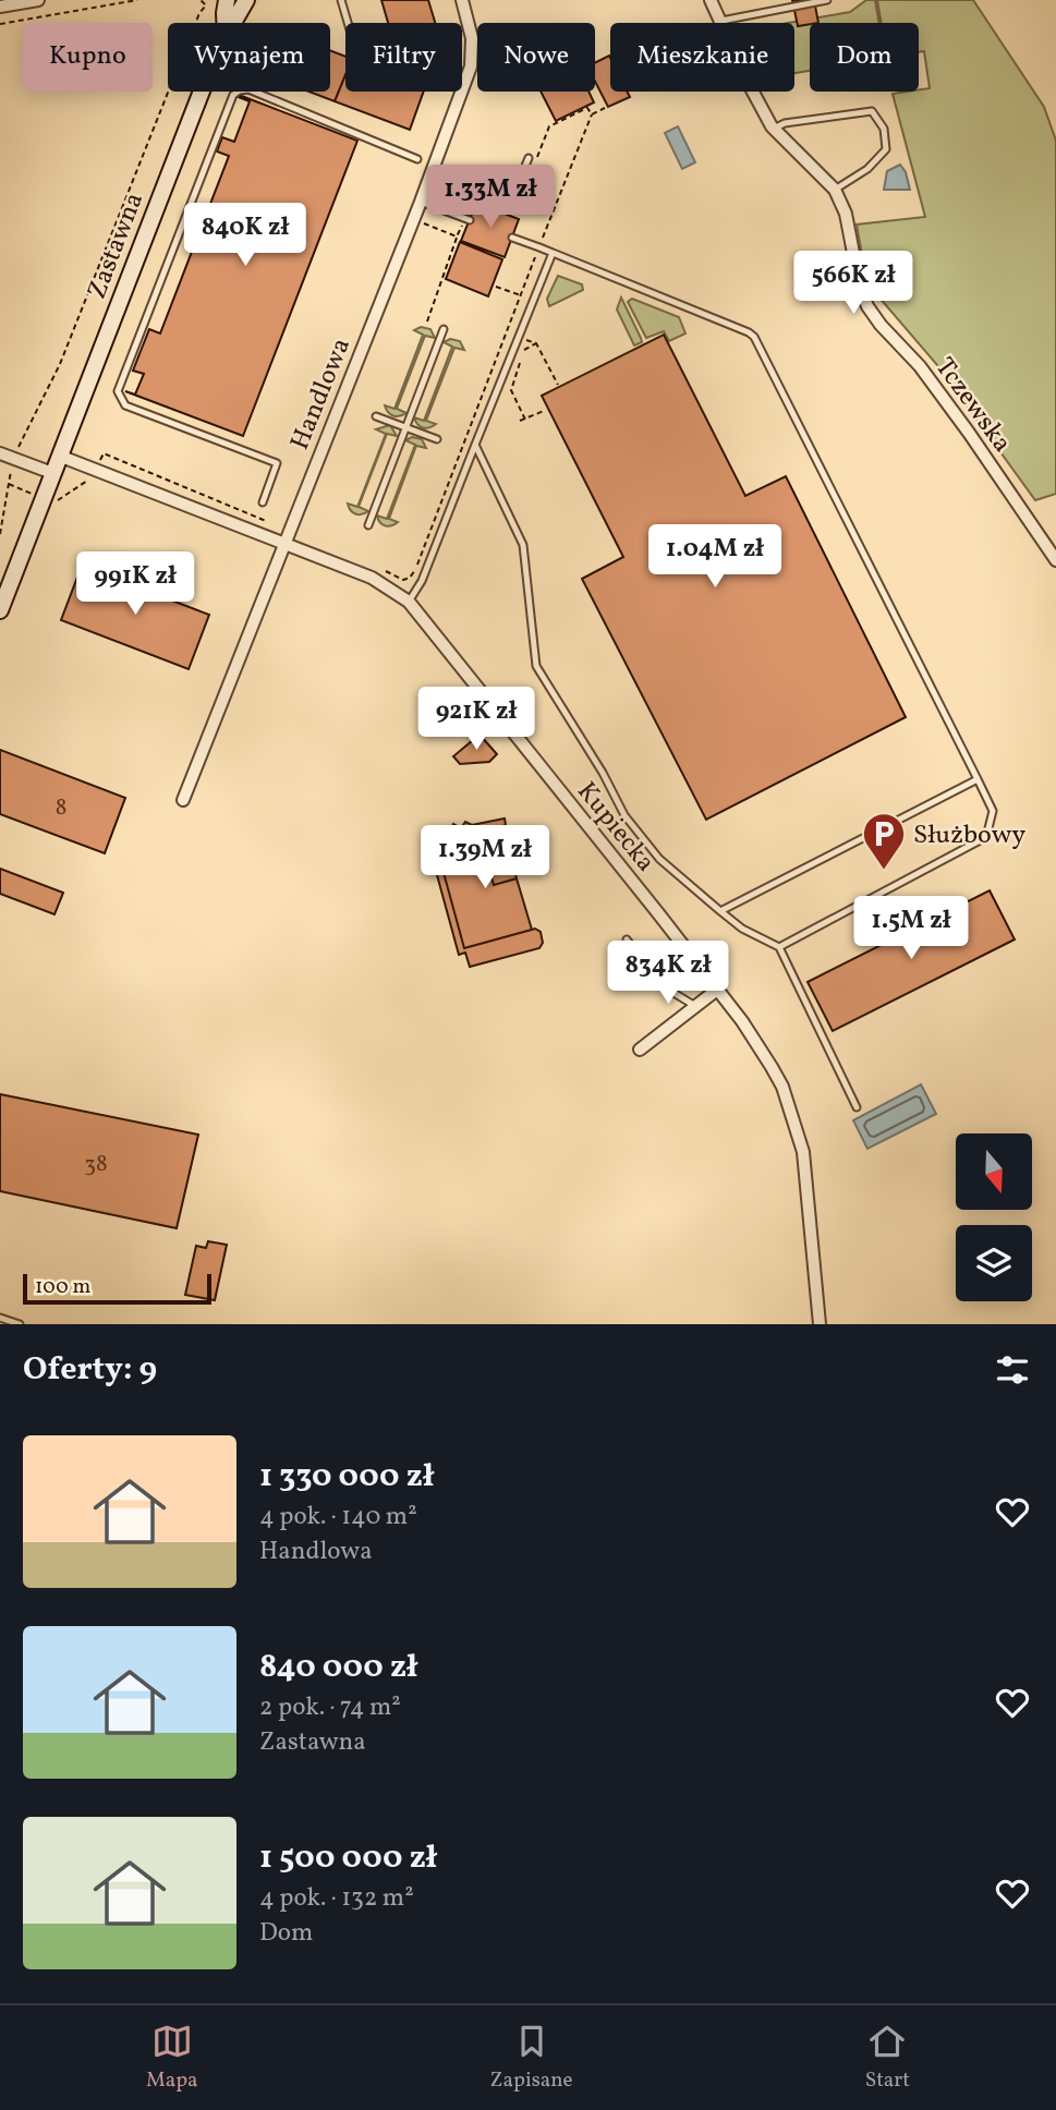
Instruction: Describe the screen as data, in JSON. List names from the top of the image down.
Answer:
{
  "streets": {
    "main road": ["Zastawna"],
    "street": ["Handlowa", "Tczewska", "Kupiecka"]
  },
  "crossings": [
    ["Zastawna", "Kupiecka"],
    ["Handlowa", "Kupiecka"]
  ],
  "places": {
    "parking": ["Służbowy"]
  },
  "house_numbers": ["8", "38"],
  "scale_bar": "100 m",
  "north": "bottom",
  "page": {
    "chip": [
      "Kupno",
      "Wynajem",
      "Filtry",
      "Nowe",
      "Mieszkanie",
      "Dom"
    ],
    "price": [
      "1.33M zł",
      "840K zł",
      "566K zł",
      "1.04M zł",
      "991K zł",
      "921K zł",
      "1.39M zł",
      "1.5M zł",
      "834K zł"
    ],
    "scale": "100 m",
    "heading": "Oferty: 9",
    "list": [
      {
        "name": "1 330 000 zł",
        "note": "4 pok. · 140 m² · Handlowa"
      },
      {
        "name": "840 000 zł",
        "note": "2 pok. · 74 m² · Zastawna"
      },
      {
        "name": "1 500 000 zł",
        "note": "4 pok. · 132 m² · Dom"
      }
    ],
    "tabs": ["Mapa", "Zapisane", "Start"]
  }
}
